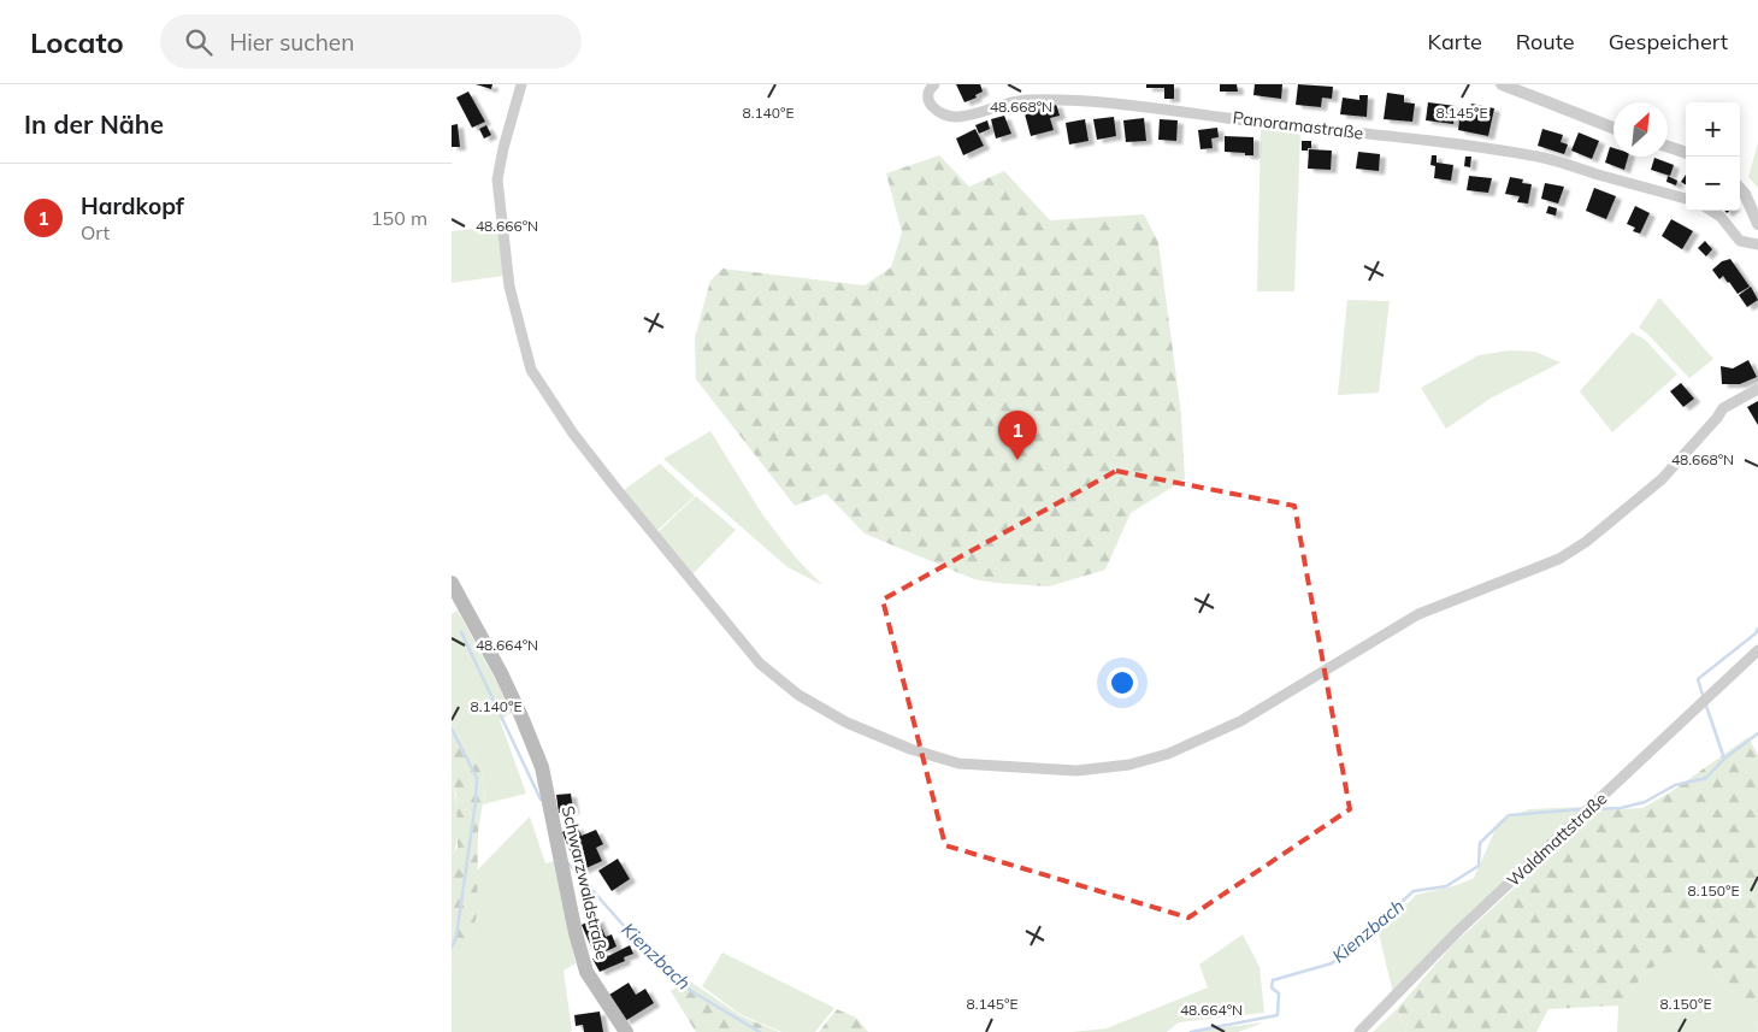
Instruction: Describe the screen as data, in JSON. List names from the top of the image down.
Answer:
{
  "streets": {
    "main road": ["Schwarzwaldstraße"],
    "street": ["Panoramastraße", "Waldmattstraße"]
  },
  "water": ["Kienzbach"],
  "north": "top right",
  "page": {
    "header": "Locato",
    "search": "Hier suchen",
    "nav": ["Karte", "Route", "Gespeichert"],
    "heading": "In der Nähe",
    "map_buttons": ["+", "−"],
    "list": [
      {
        "mark": "1",
        "name": "Hardkopf",
        "note": "Ort",
        "value": "150 m"
      }
    ],
    "pins": "1"
  },
  "coordinates": [
    "48.668°N",
    "8.140°E",
    "8.145°E",
    "48.666°N",
    "48.664°N",
    "8.150°E"
  ]
}
